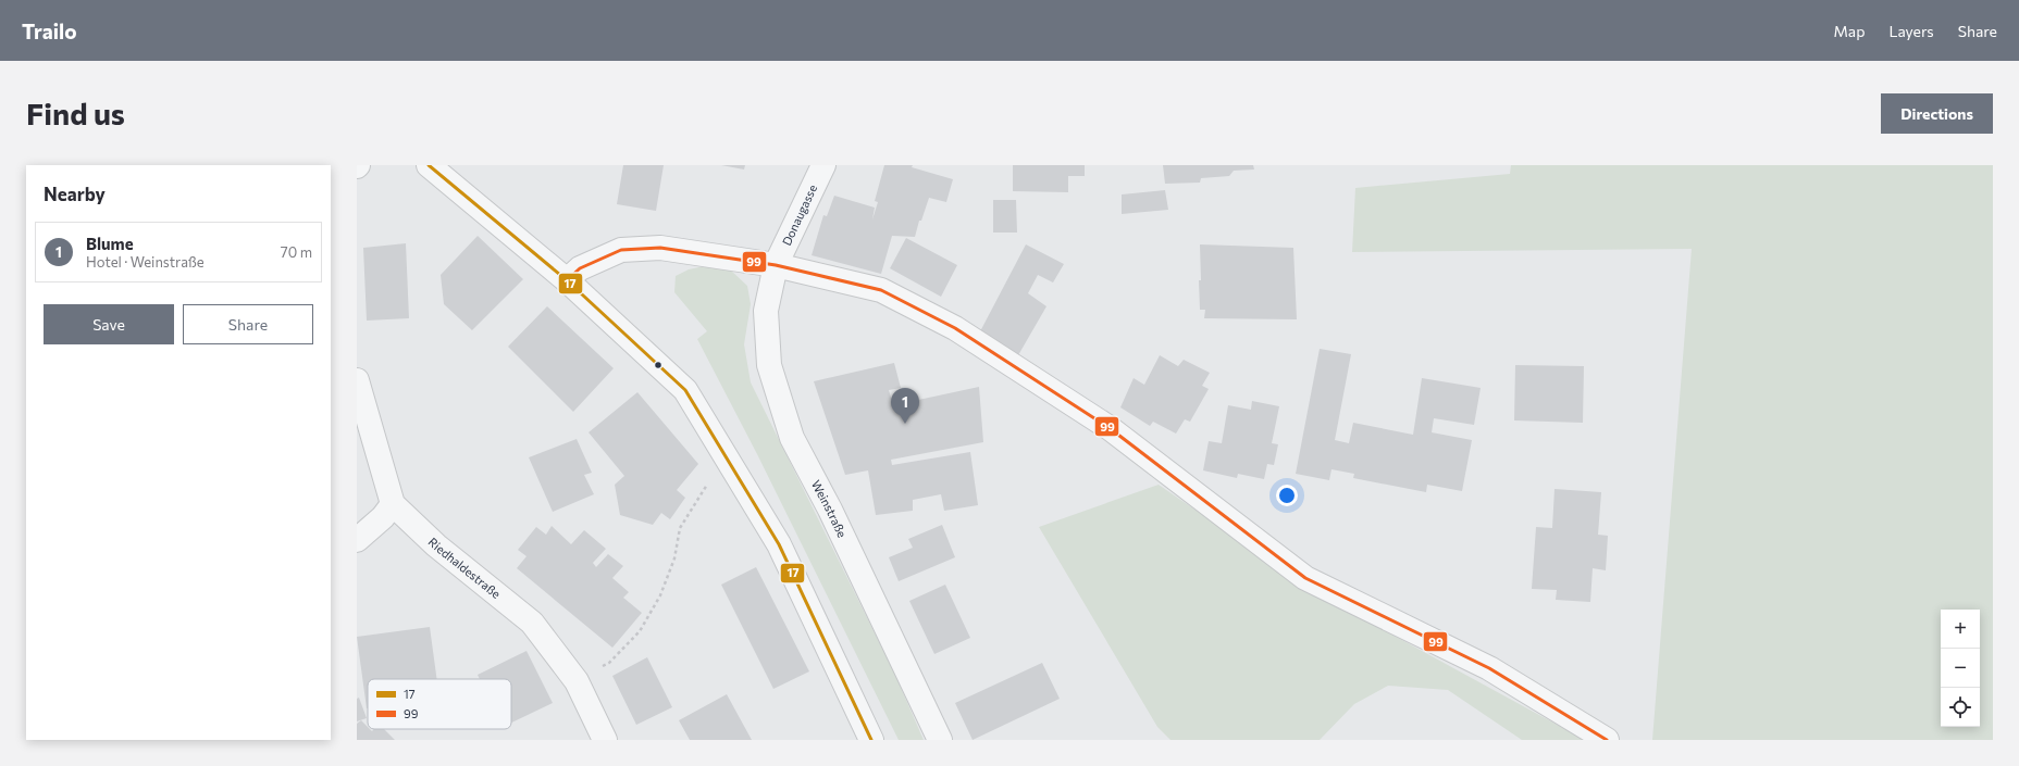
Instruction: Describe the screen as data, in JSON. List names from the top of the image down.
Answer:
{
  "streets": {
    "street": ["Donaugasse", "Weinstraße", "Riedhaldestraße"]
  },
  "crossings": [
    ["Donaugasse", "Weinstraße"]
  ],
  "lines": ["transit line 17", "transit line 99"],
  "legend": ["17", "99"],
  "page": {
    "header": "Trailo",
    "nav": ["Map", "Layers", "Share"],
    "buttons": [
      "Directions",
      ["Save", "Share"]
    ],
    "title": "Find us",
    "heading": "Nearby",
    "list": [
      {
        "mark": "1",
        "name": "Blume",
        "note": "Hotel · Weinstraße",
        "value": "70 m"
      }
    ],
    "pins": "1",
    "map_buttons": ["+", "−"]
  }
}
